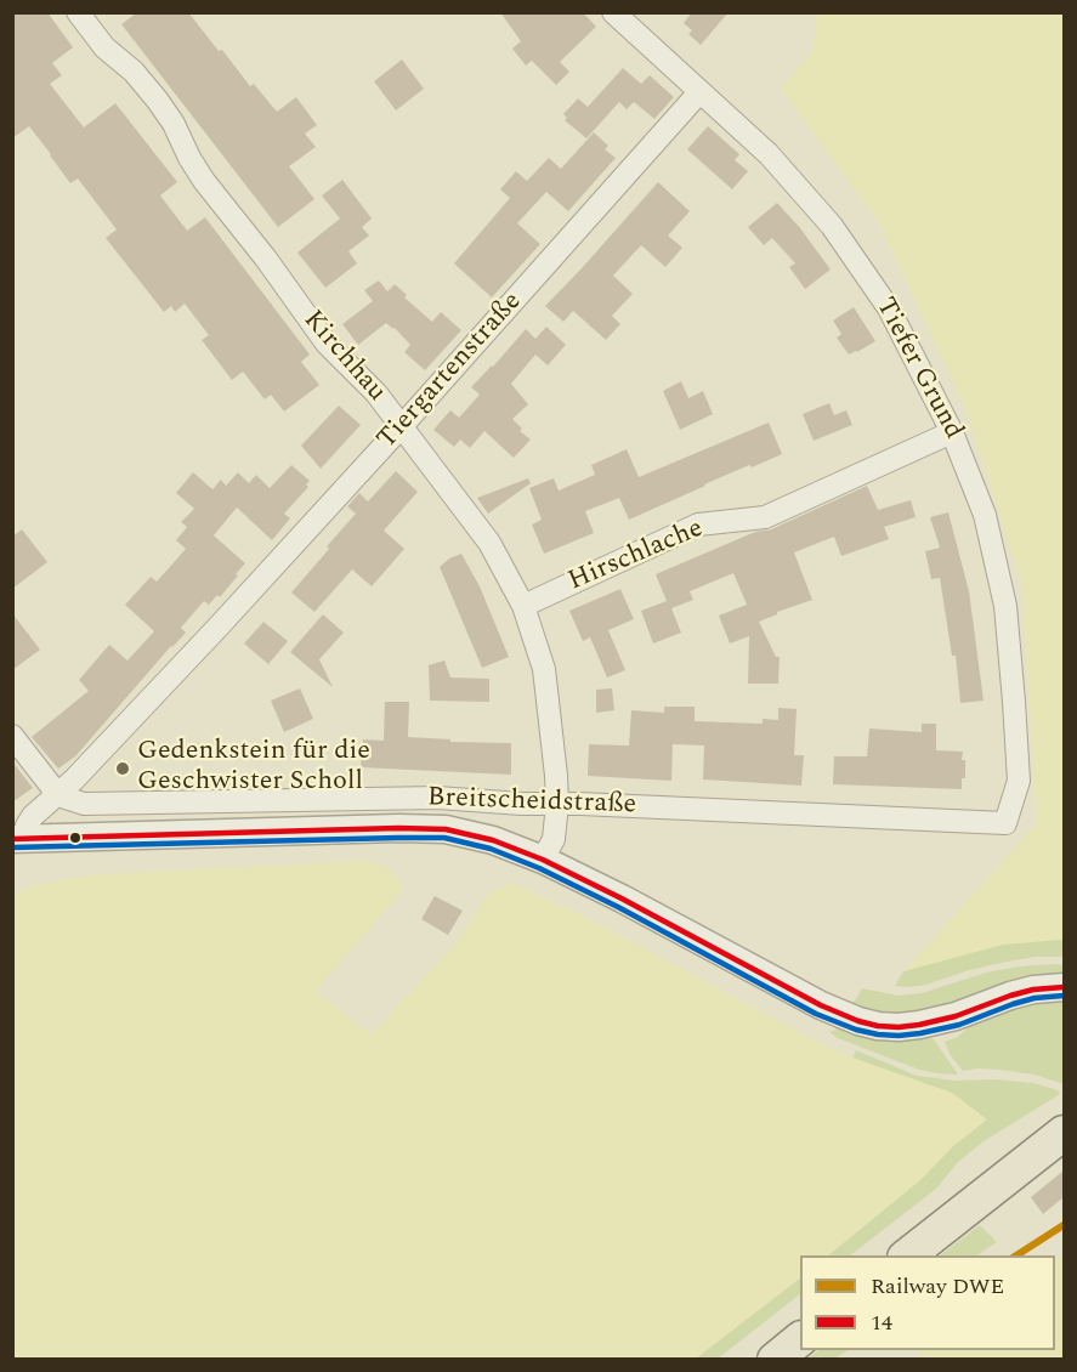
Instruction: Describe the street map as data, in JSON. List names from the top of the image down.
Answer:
{
  "streets": {
    "street": [
      "Kirchhau",
      "Tiefer Grund",
      "Tiergartenstraße",
      "Hirschlache",
      "Breitscheidstraße"
    ]
  },
  "crossings": [
    ["Kirchhau", "Tiergartenstraße"],
    ["Kirchhau", "Hirschlache"],
    ["Kirchhau", "Breitscheidstraße"],
    ["Tiefer Grund", "Tiergartenstraße"],
    ["Tiefer Grund", "Hirschlache"],
    ["Tiefer Grund", "Breitscheidstraße"],
    ["Tiergartenstraße", "Breitscheidstraße"]
  ],
  "places": ["Gedenkstein für die Geschwister Scholl"],
  "lines": ["transit line 14", "rail line DWE"],
  "legend": ["Railway DWE", "14"]
}
